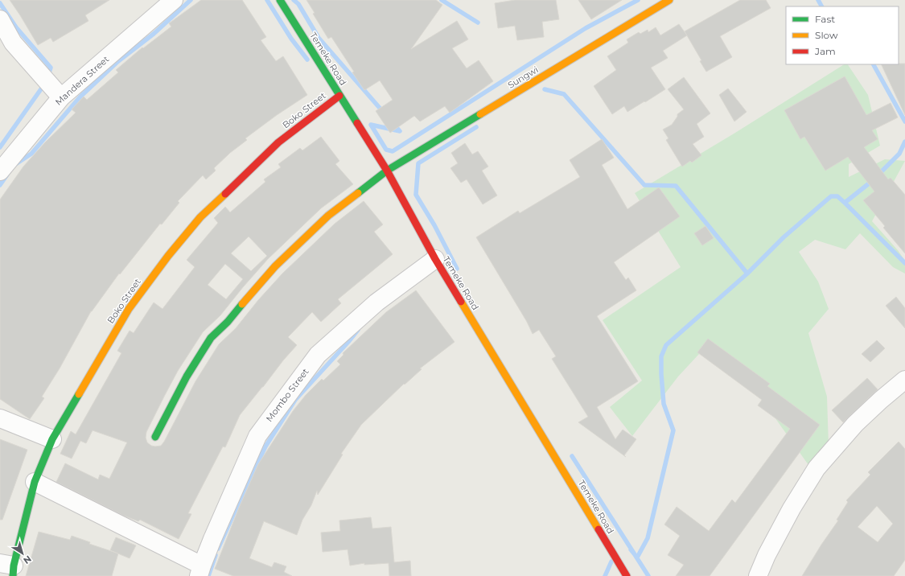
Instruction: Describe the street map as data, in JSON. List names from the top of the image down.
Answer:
{
  "streets": {
    "street": [
      "Temeke Road",
      "Sungwi",
      "Mandera Street",
      "Boko Street",
      "Mombo Street"
    ]
  },
  "crossings": [
    ["Temeke Road", "Sungwi"],
    ["Temeke Road", "Boko Street"],
    ["Temeke Road", "Mombo Street"]
  ],
  "legend": ["Fast", "Slow", "Jam"],
  "north": "bottom right"
}
